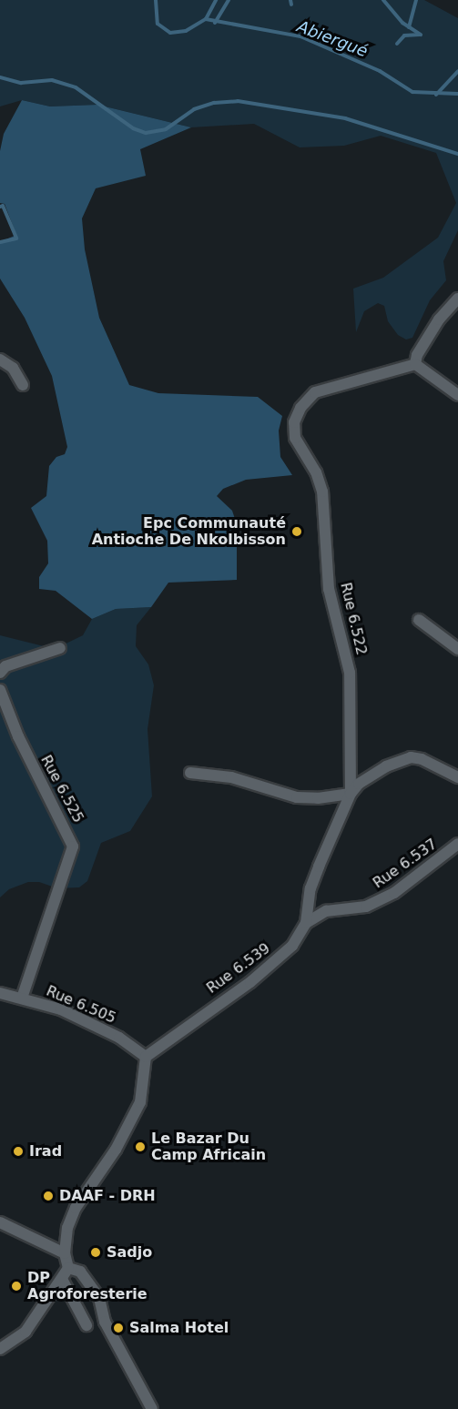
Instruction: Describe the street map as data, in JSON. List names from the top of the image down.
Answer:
{
  "streets": {
    "street": [
      "Rue 6.522",
      "Rue 6.525",
      "Rue 6.537",
      "Rue 6.539",
      "Rue 6.505"
    ]
  },
  "crossings": [
    ["Rue 6.522", "Rue 6.539"],
    ["Rue 6.525", "Rue 6.505"],
    ["Rue 6.537", "Rue 6.539"],
    ["Rue 6.539", "Rue 6.505"]
  ],
  "water": ["Abiergué"],
  "places": [
    "Epc Communauté Antioche De Nkolbisson",
    "Le Bazar Du Camp Africain",
    "Irad",
    "DAAF - DRH",
    "Sadjo",
    "DP Agroforesterie",
    "Salma Hotel"
  ]
}
